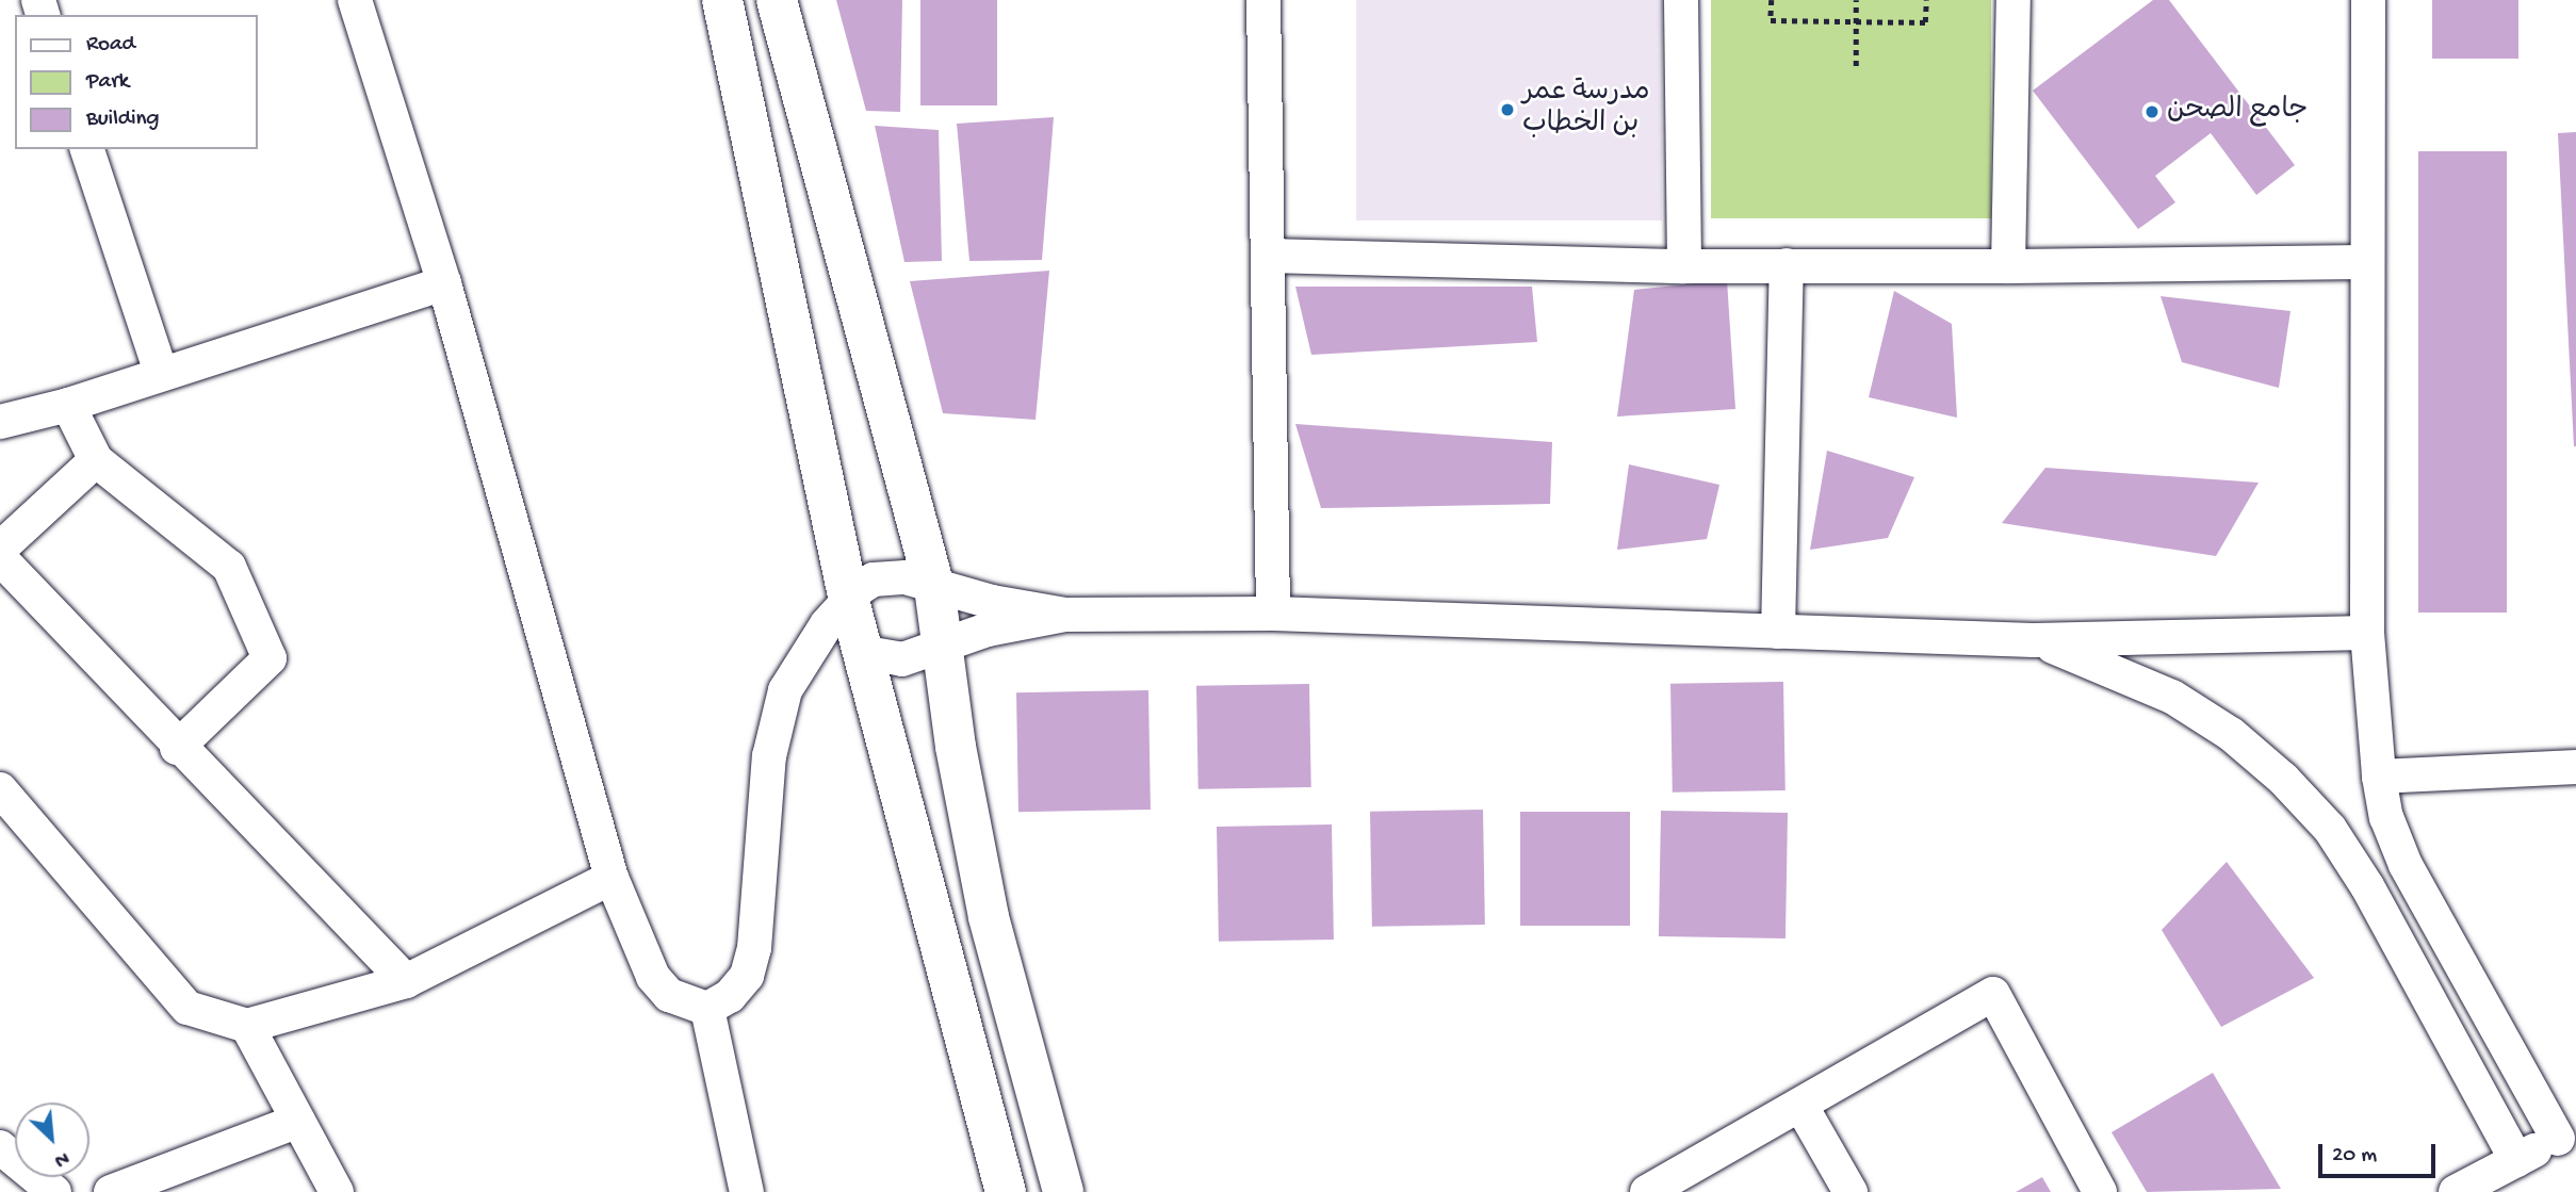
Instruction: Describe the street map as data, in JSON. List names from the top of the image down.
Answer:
{
  "places": ["مدرسة عمر بن الخطاب", "جامع الصحن"],
  "legend": ["Road", "Park", "Building"],
  "scale_bar": "20 m",
  "north": "bottom right"
}
